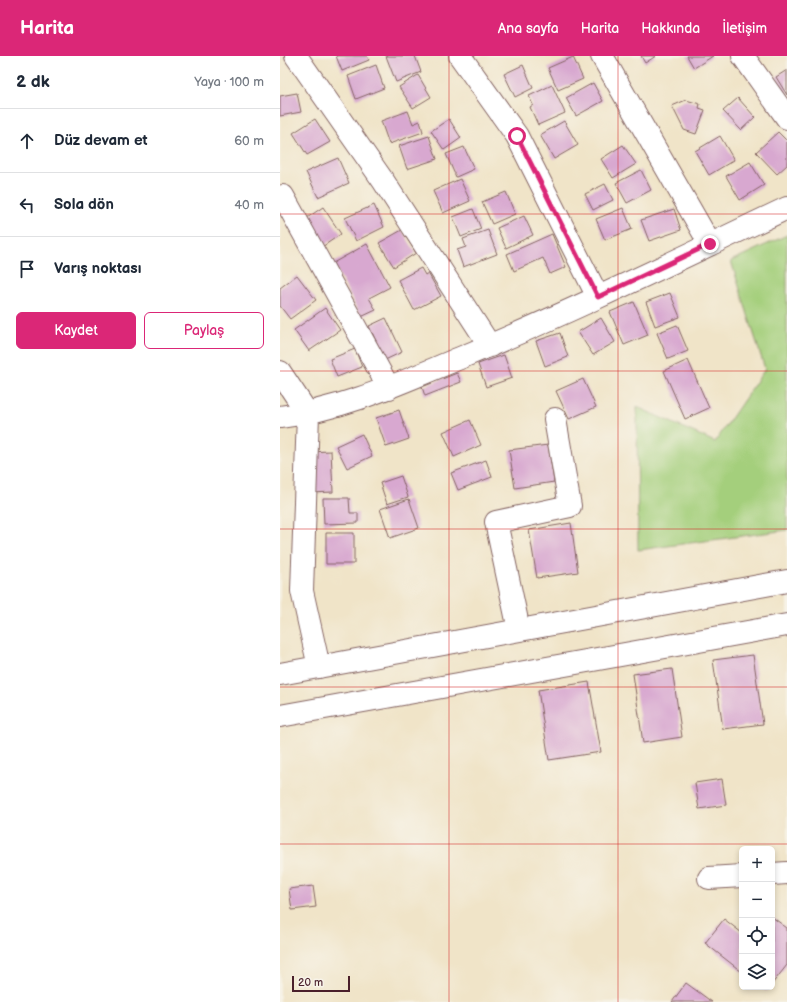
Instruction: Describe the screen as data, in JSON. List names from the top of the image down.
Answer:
{
  "scale_bar": "20 m",
  "page": {
    "header": "Harita",
    "nav": [
      "Ana sayfa",
      "Harita",
      "Hakkında",
      "İletişim"
    ],
    "heading": ["2 dk", "Yaya · 100 m"],
    "list": [
      ["Düz devam et", "60 m"],
      ["Sola dön", "40 m"],
      "Varış noktası"
    ],
    "buttons": ["Kaydet", "Paylaş"],
    "map_buttons": ["+", "−"],
    "scale": "20 m"
  }
}
